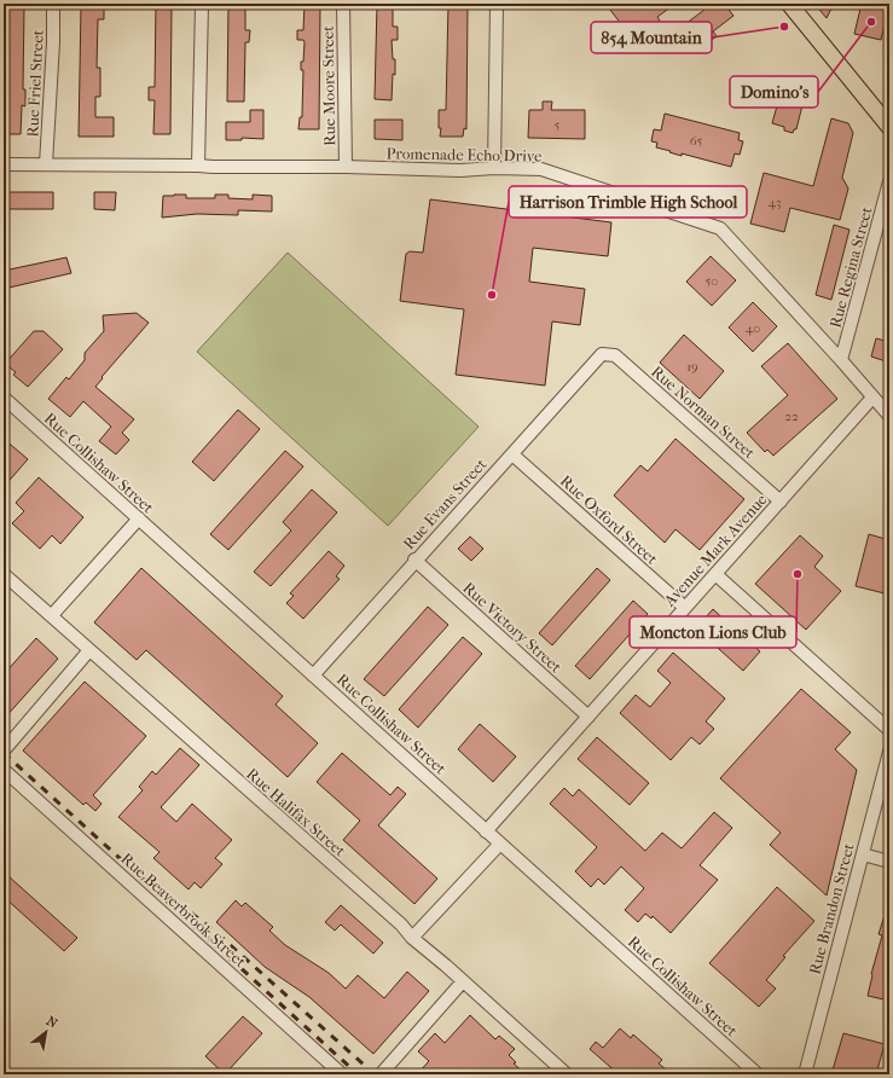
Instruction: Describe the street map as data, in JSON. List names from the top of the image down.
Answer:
{
  "streets": {
    "street": [
      "Rue Friel Street",
      "Rue Moore Street",
      "Promenade Echo Drive",
      "Rue Regina Street",
      "Rue Norman Street",
      "Rue Collishaw Street",
      "Rue Evans Street",
      "Rue Oxford Street",
      "Avenue Mark Avenue",
      "Rue Victory Street",
      "Rue Halifax Street",
      "Rue Brandon Street",
      "Rue Beaverbrook Street"
    ]
  },
  "crossings": [
    ["Rue Friel Street", "Promenade Echo Drive"],
    ["Rue Moore Street", "Promenade Echo Drive"],
    ["Promenade Echo Drive", "Rue Regina Street"],
    ["Promenade Echo Drive", "Avenue Mark Avenue"],
    ["Rue Norman Street", "Rue Evans Street"],
    ["Rue Norman Street", "Avenue Mark Avenue"],
    ["Rue Collishaw Street", "Rue Evans Street"],
    ["Rue Collishaw Street", "Avenue Mark Avenue"],
    ["Rue Evans Street", "Rue Oxford Street"],
    ["Rue Evans Street", "Rue Victory Street"],
    ["Rue Oxford Street", "Avenue Mark Avenue"],
    ["Avenue Mark Avenue", "Rue Victory Street"]
  ],
  "places": [
    "Domino's",
    "854 Mountain",
    "Harrison Trimble High School",
    "Moncton Lions Club"
  ],
  "house_numbers": [
    "5",
    "65",
    "43",
    "50",
    "40",
    "19",
    "22"
  ],
  "north": "top right"
}
